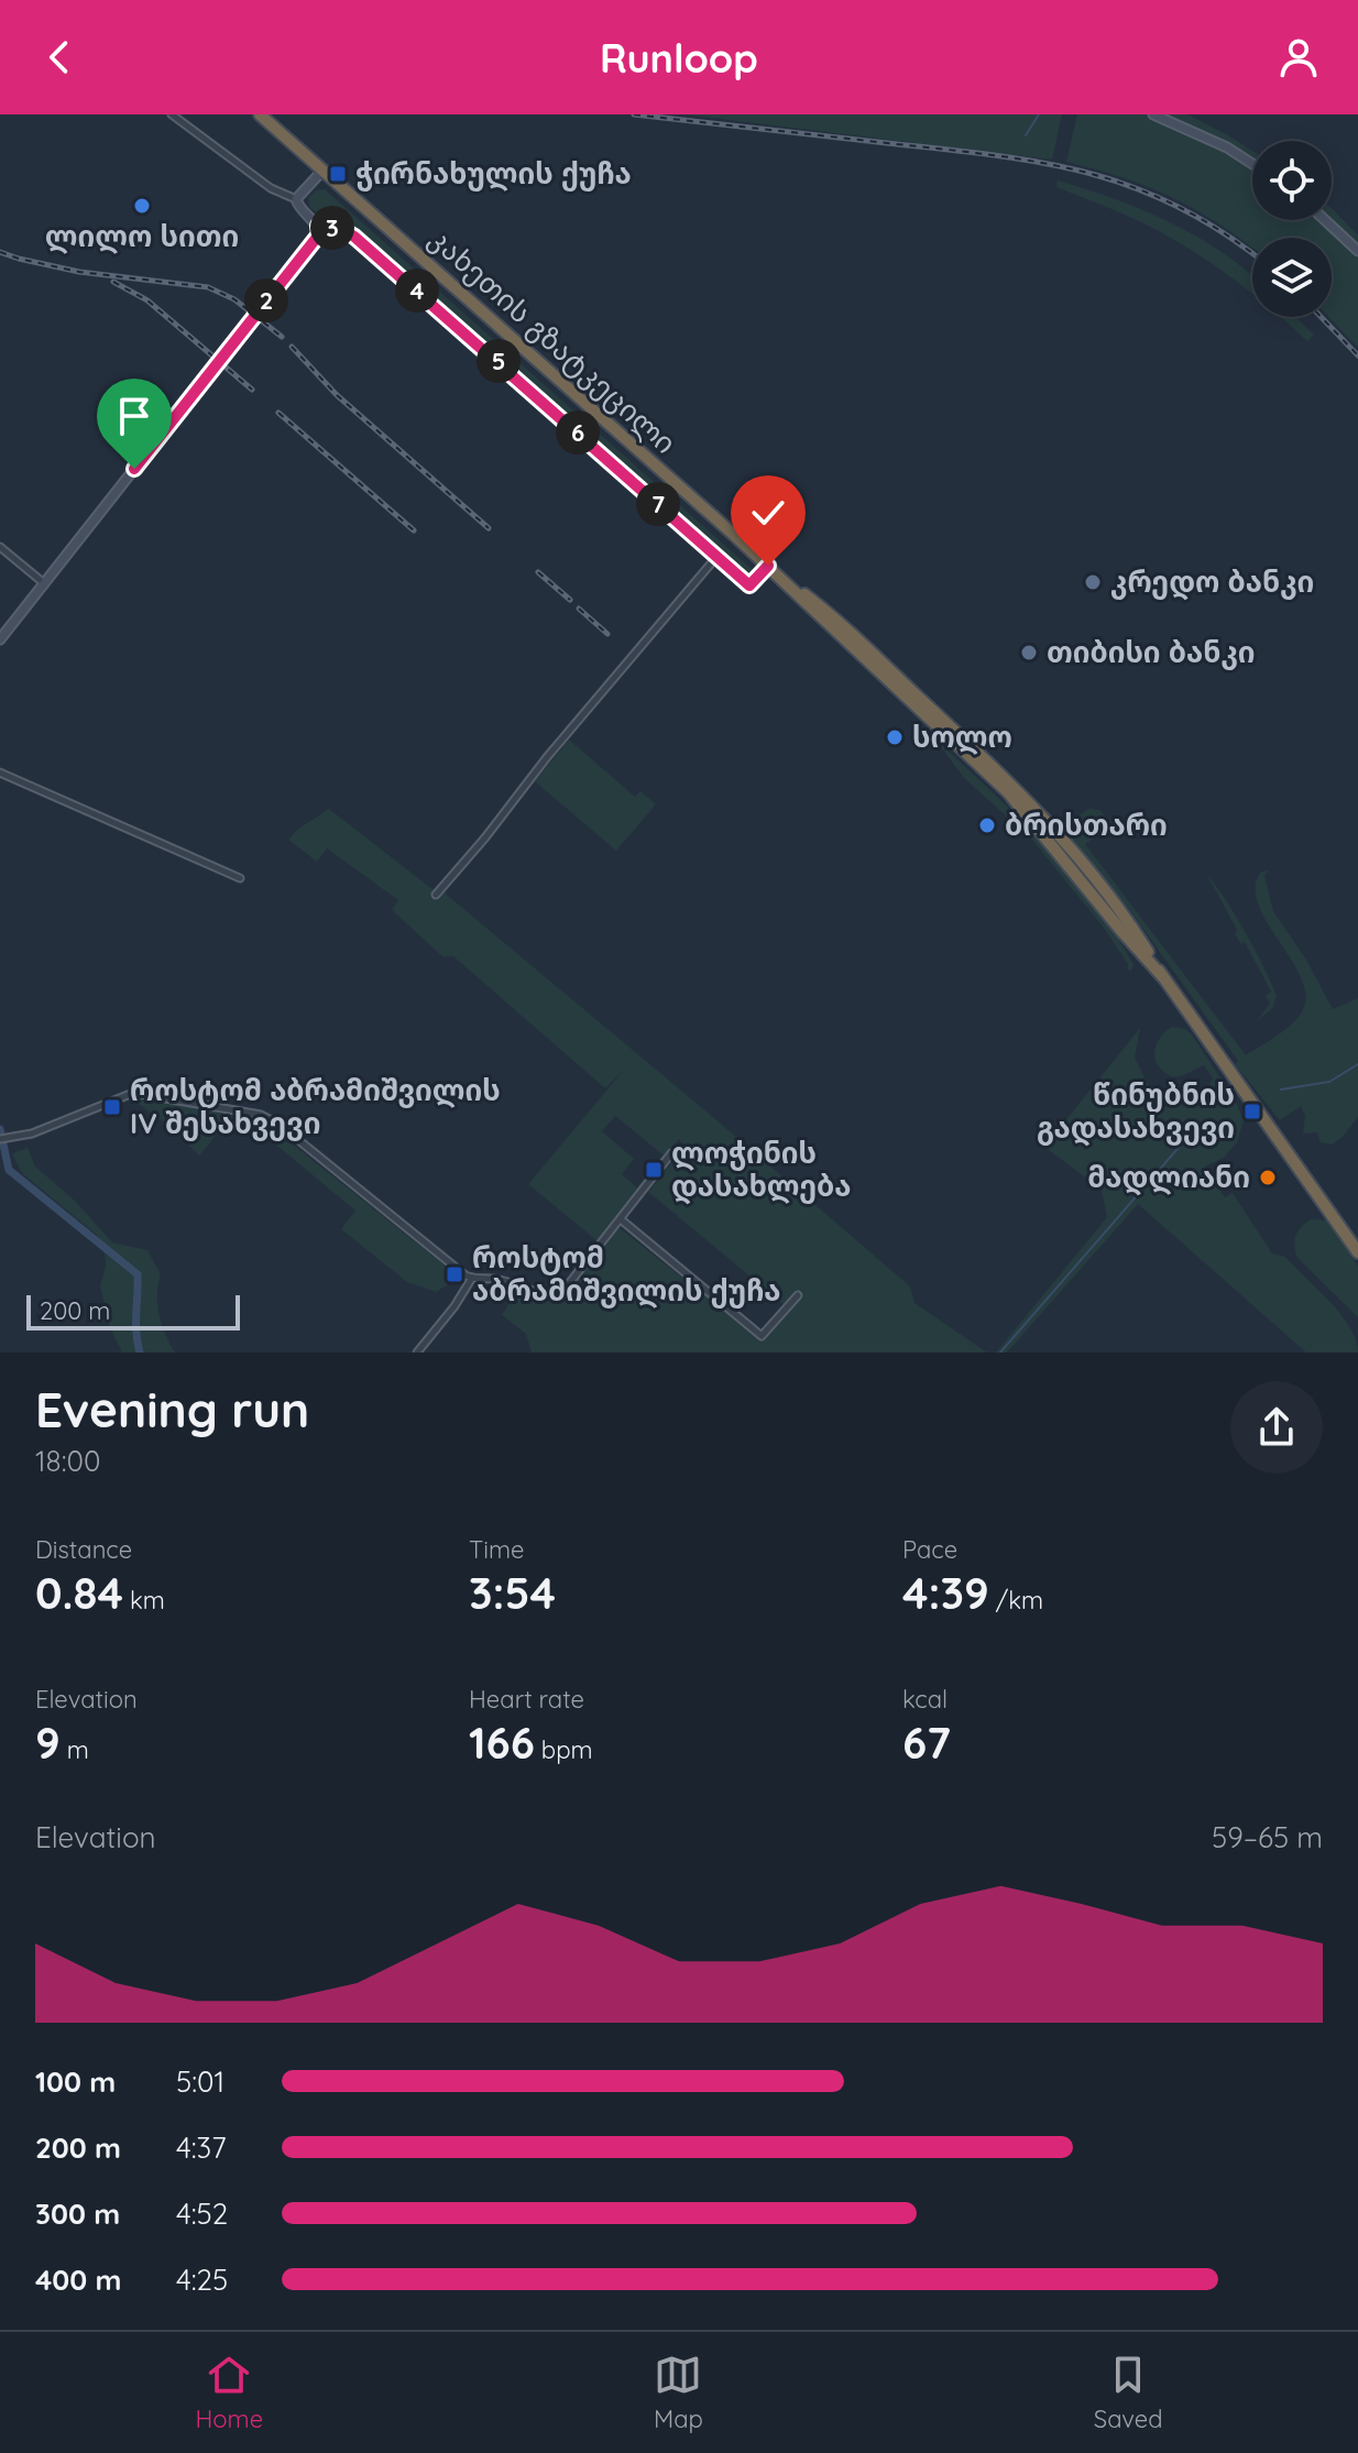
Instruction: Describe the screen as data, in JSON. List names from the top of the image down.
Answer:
{
  "streets": {
    "highway": ["კახეთის გზატკეცილი"]
  },
  "places": {
    "transit": [
      "ჭირნახულის ქუჩა",
      "როსტომ აბრამიშვილის IV შესახვევი",
      "წინუბნის გადასახვევი",
      "ლოჭინის დასახლება",
      "როსტომ აბრამიშვილის ქუჩა"
    ],
    "other": [
      "ლილო სითი",
      "კრედო ბანკი",
      "თიბისი ბანკი",
      "სოლო",
      "ბრისთარი",
      "მადლიანი"
    ]
  },
  "scale_bar": "200 m",
  "page": {
    "header": "Runloop",
    "pins": [
      "3",
      "4",
      "2",
      "5",
      "6",
      "7"
    ],
    "scale": "200 m",
    "heading": ["Evening run", "18:00"],
    "stats": [
      ["Distance", "0.84 km"],
      ["Time", "3:54"],
      ["Pace", "4:39 /km"],
      ["Elevation", "9 m"],
      ["Heart rate", "166 bpm"],
      ["kcal", "67"]
    ],
    "chart": ["Elevation", "59–65 m"],
    "list": [
      {
        "name": "100 m",
        "note": "5:01"
      },
      {
        "name": "200 m",
        "note": "4:37"
      },
      {
        "name": "300 m",
        "note": "4:52"
      },
      {
        "name": "400 m",
        "note": "4:25"
      }
    ],
    "tabs": ["Home", "Map", "Saved"]
  }
}
